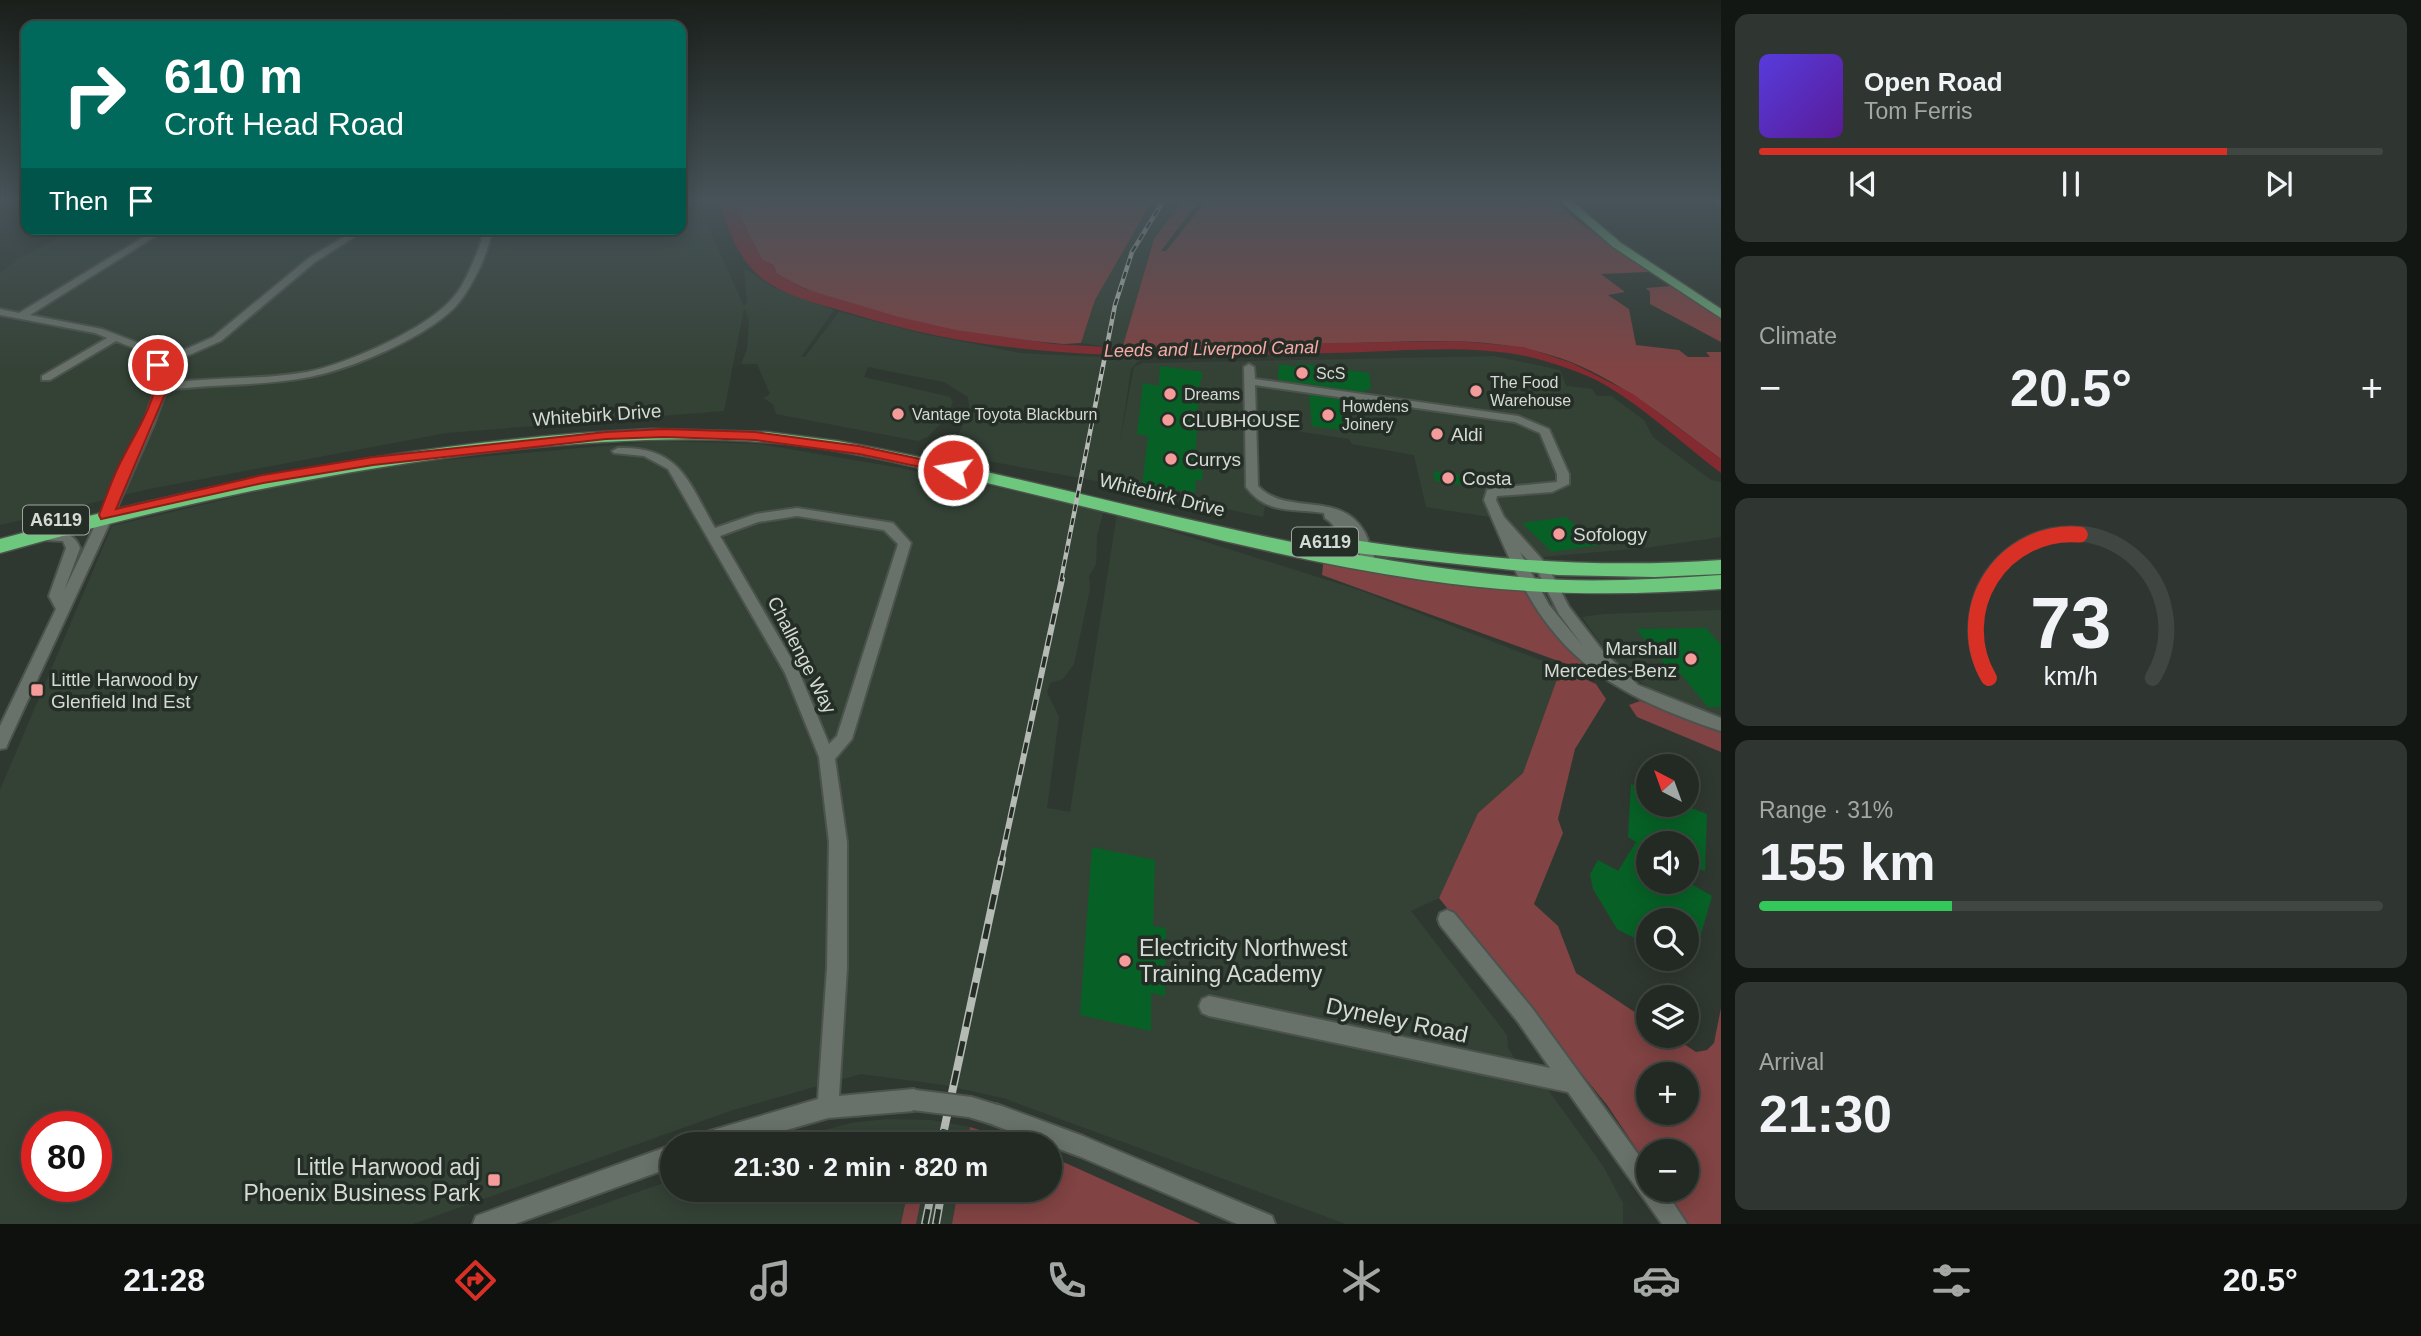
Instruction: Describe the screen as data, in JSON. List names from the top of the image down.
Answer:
{
  "streets": {
    "highway": ["Whitebirk Drive", "A6119"],
    "street": ["Challenge Way", "Dyneley Road"]
  },
  "water": ["Leeds and Liverpool Canal"],
  "places": {
    "other": [
      "ScS",
      "The Food Warehouse",
      "Dreams",
      "Vantage Toyota Blackburn",
      "Howdens Joinery",
      "CLUBHOUSE",
      "Aldi",
      "Currys",
      "Costa",
      "Sofology",
      "Marshall Mercedes-Benz",
      "Electricity Northwest Training Academy"
    ],
    "transit": ["Little Harwood by Glenfield Ind Est", "Little Harwood adj Phoenix Business Park"]
  },
  "north": "top left",
  "page": {
    "turn": ["610 m", "Croft Head Road"],
    "song": ["Open Road", "Tom Ferris"],
    "then": "Then",
    "tile": [
      "Climate",
      ["Range · 31%", "155 km"],
      ["Arrival", "21:30"]
    ],
    "heat": ["−", "20.5°", "+"],
    "map_buttons": ["+", "−"],
    "limit": "80",
    "trip": "21:30 · 2 min · 820 m",
    "tabs": ["21:28", "20.5°"],
    "gauge": ["73", "km/h"]
  }
}
